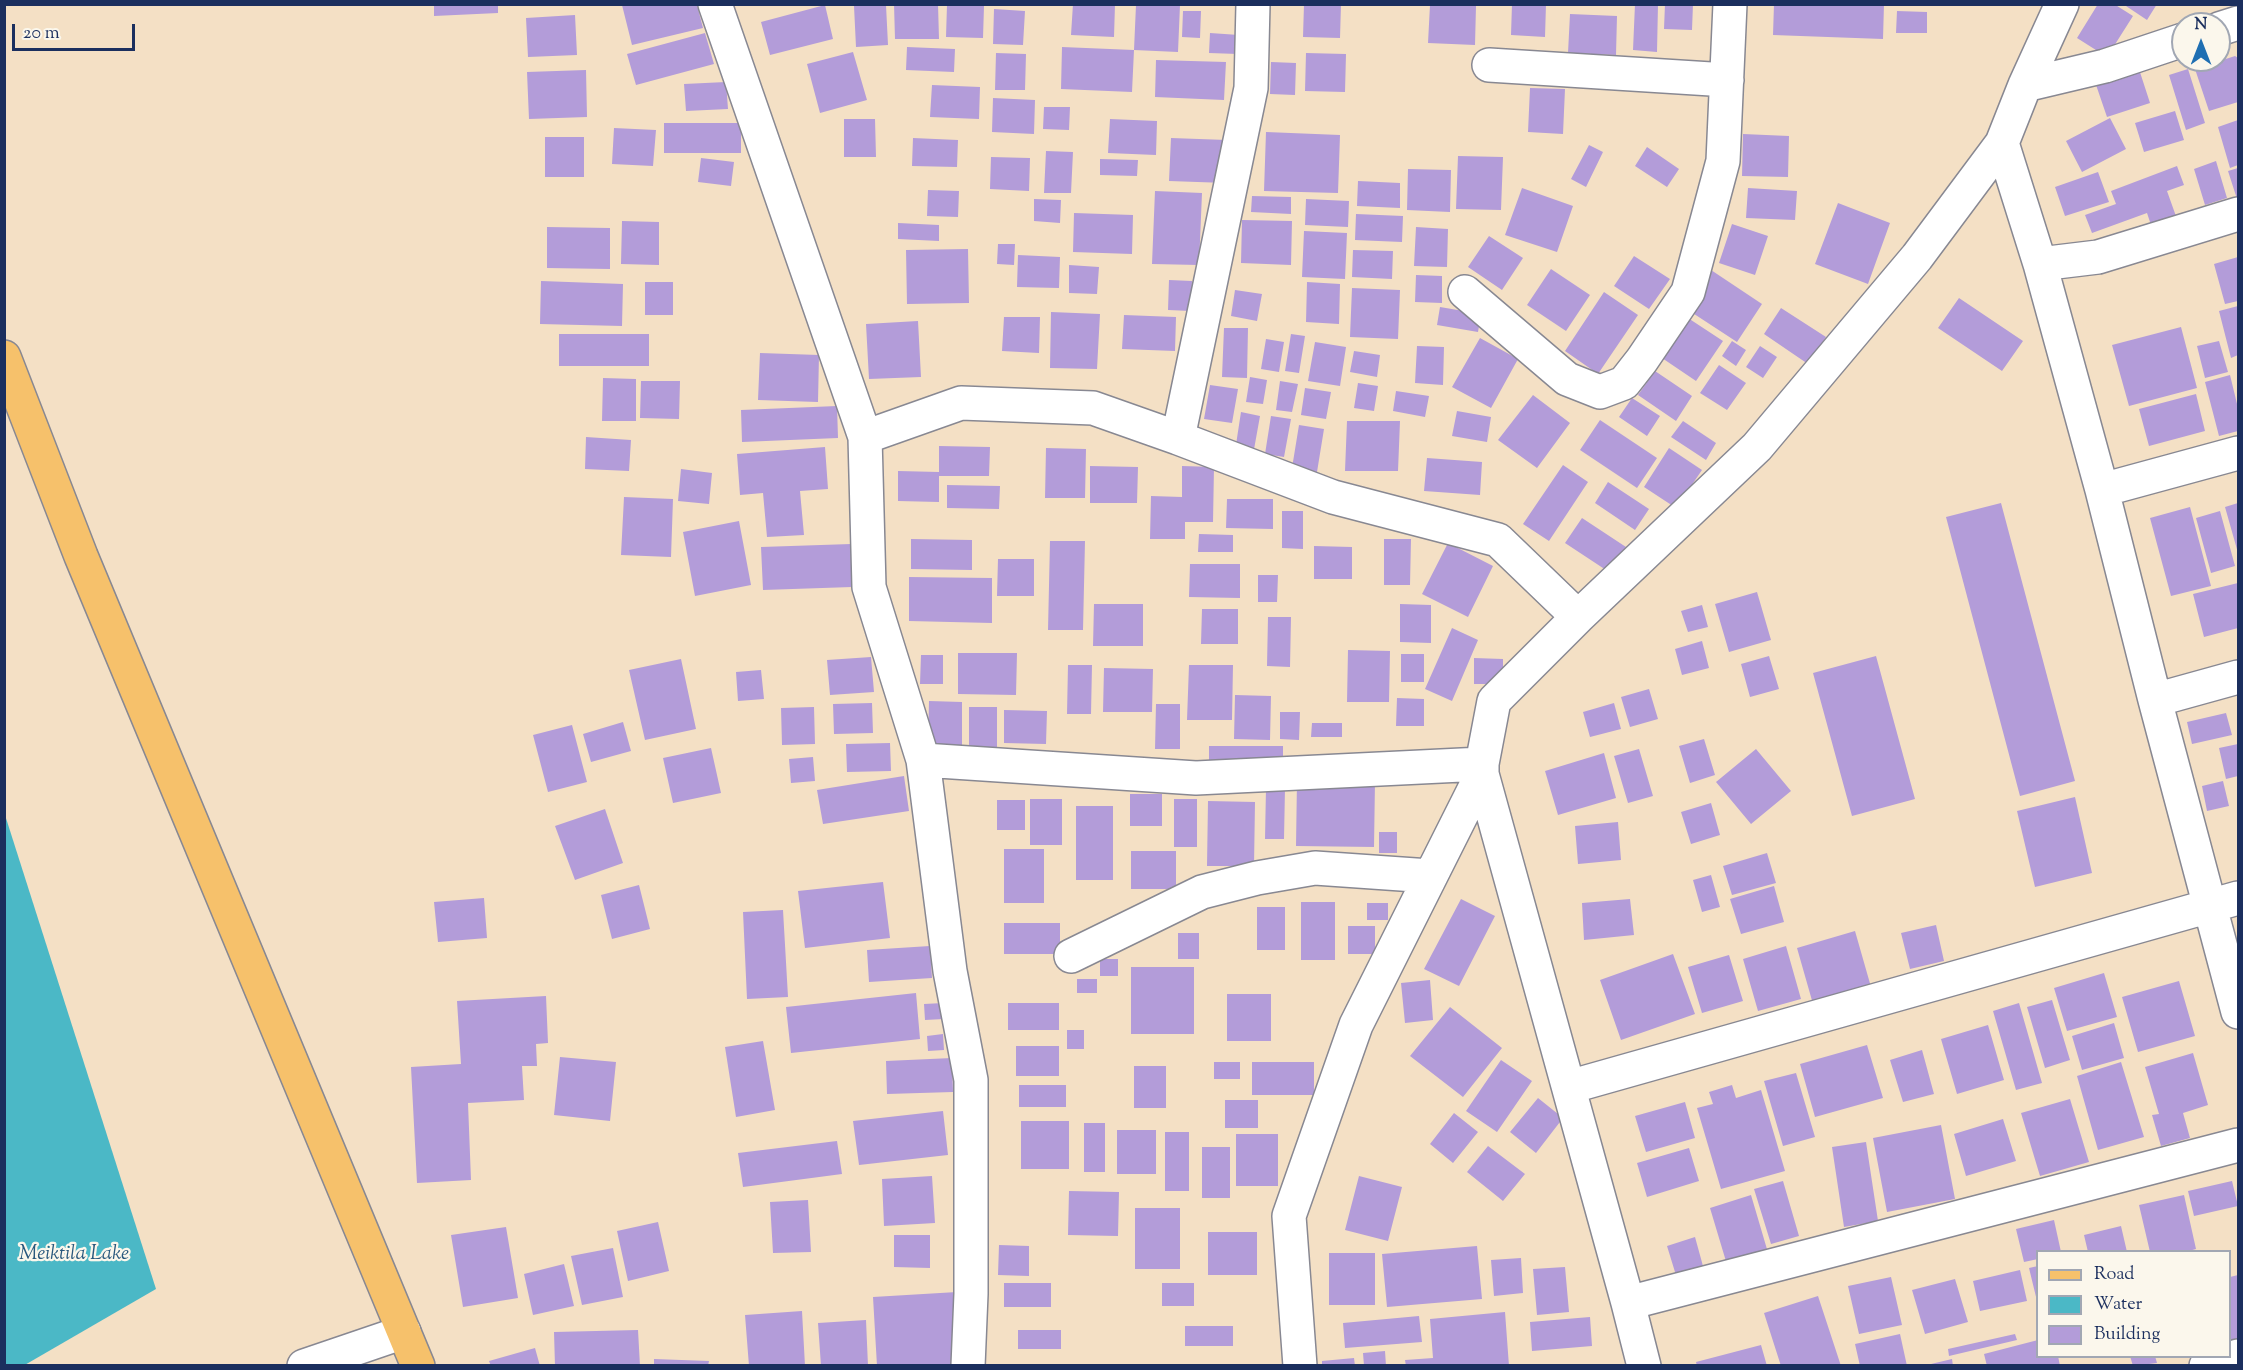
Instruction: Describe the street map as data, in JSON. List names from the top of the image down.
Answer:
{
  "water": ["Meiktila Lake"],
  "legend": ["Road", "Water", "Building"],
  "scale_bar": "20 m",
  "north": "top"
}
